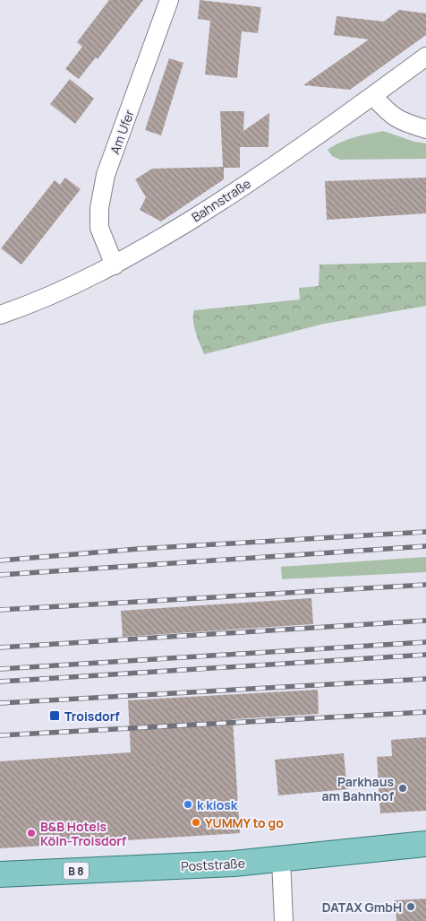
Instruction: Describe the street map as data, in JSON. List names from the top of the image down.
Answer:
{
  "streets": {
    "main road": ["Poststraße", "B 8"],
    "street": ["Am Ufer", "Bahnstraße"]
  },
  "crossings": [
    ["Am Ufer", "Bahnstraße"]
  ],
  "places": {
    "transit": ["Troisdorf"],
    "other": [
      "Parkhaus am Bahnhof",
      "k kiosk",
      "YUMMY to go",
      "B&B Hotels Köln-Troisdorf",
      "DATAX GmbH"
    ]
  }
}
